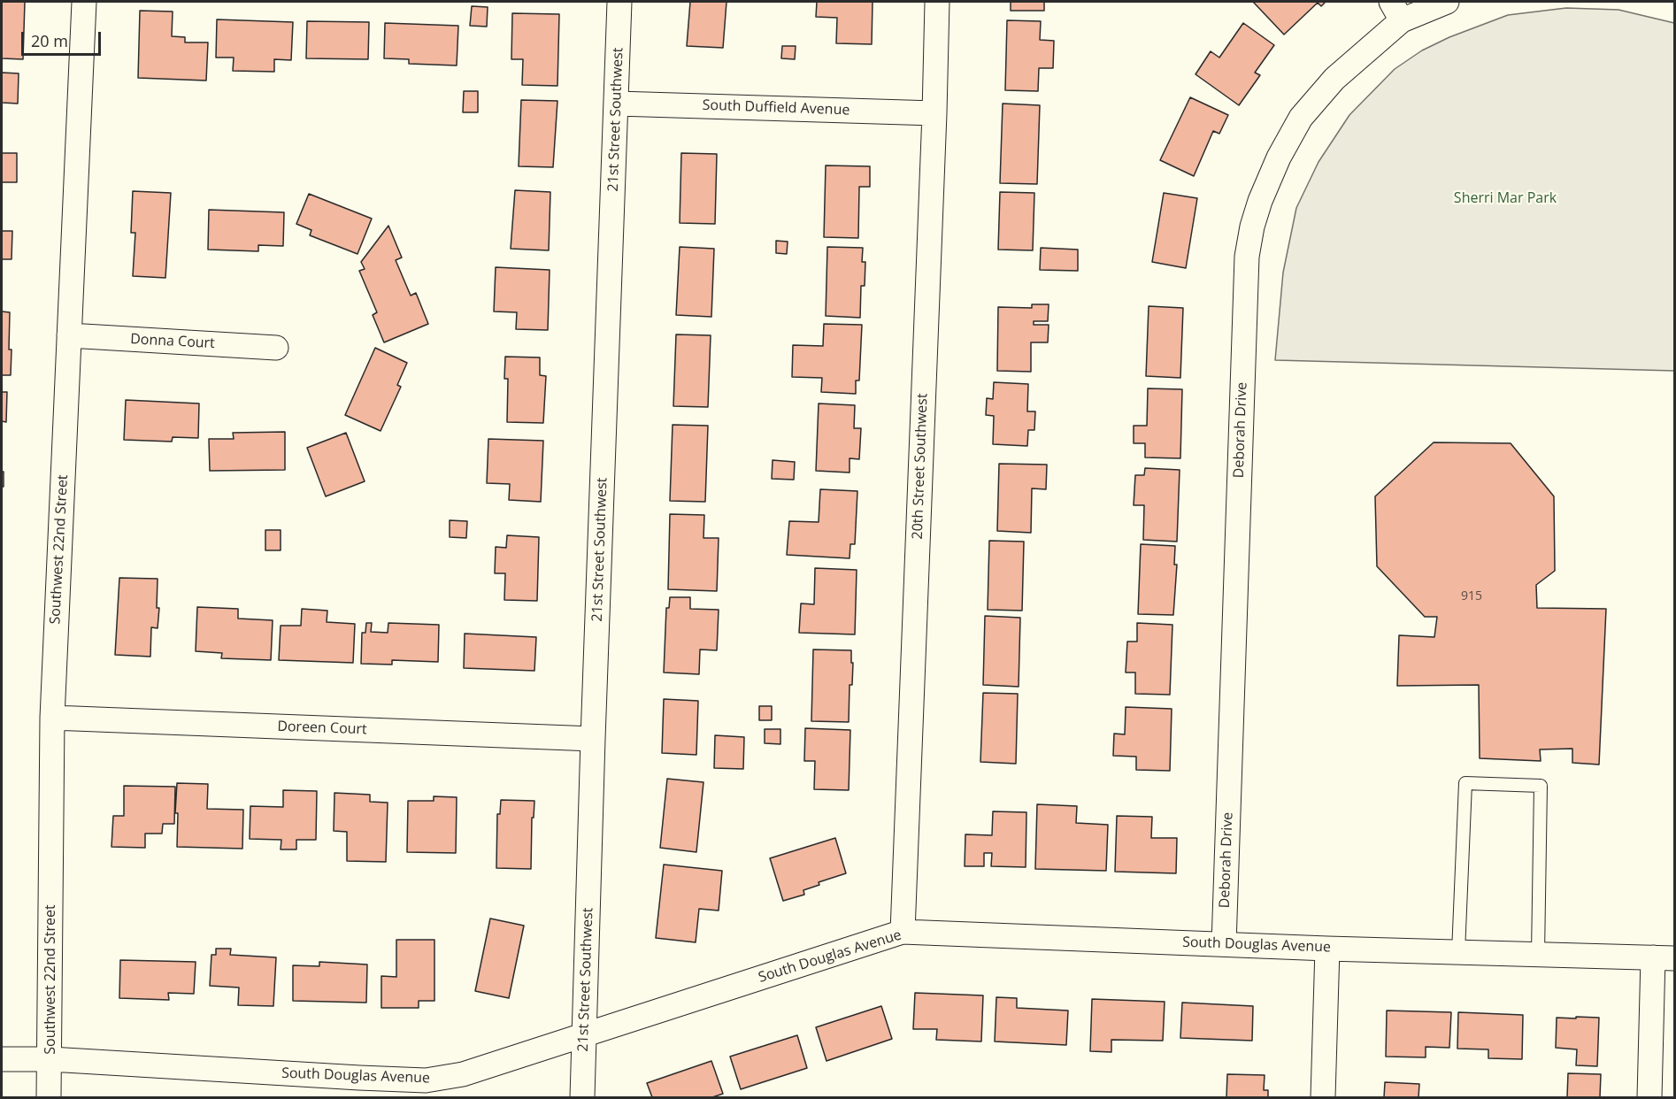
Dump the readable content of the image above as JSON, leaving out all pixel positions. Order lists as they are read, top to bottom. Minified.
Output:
{"streets":{"street":["South Duffield Avenue","21st Street Southwest","Donna Court","Deborah Drive","20th Street Southwest","Southwest 22nd Street","Doreen Court","South Douglas Avenue"]},"crossings":[["South Duffield Avenue","21st Street Southwest"],["South Duffield Avenue","20th Street Southwest"],["21st Street Southwest","Doreen Court"],["21st Street Southwest","South Douglas Avenue"],["Donna Court","Southwest 22nd Street"],["Deborah Drive","South Douglas Avenue"],["20th Street Southwest","South Douglas Avenue"],["Southwest 22nd Street","Doreen Court"],["Southwest 22nd Street","South Douglas Avenue"]],"parks":["Sherri Mar Park"],"house_numbers":["915"],"scale_bar":"20 m"}
